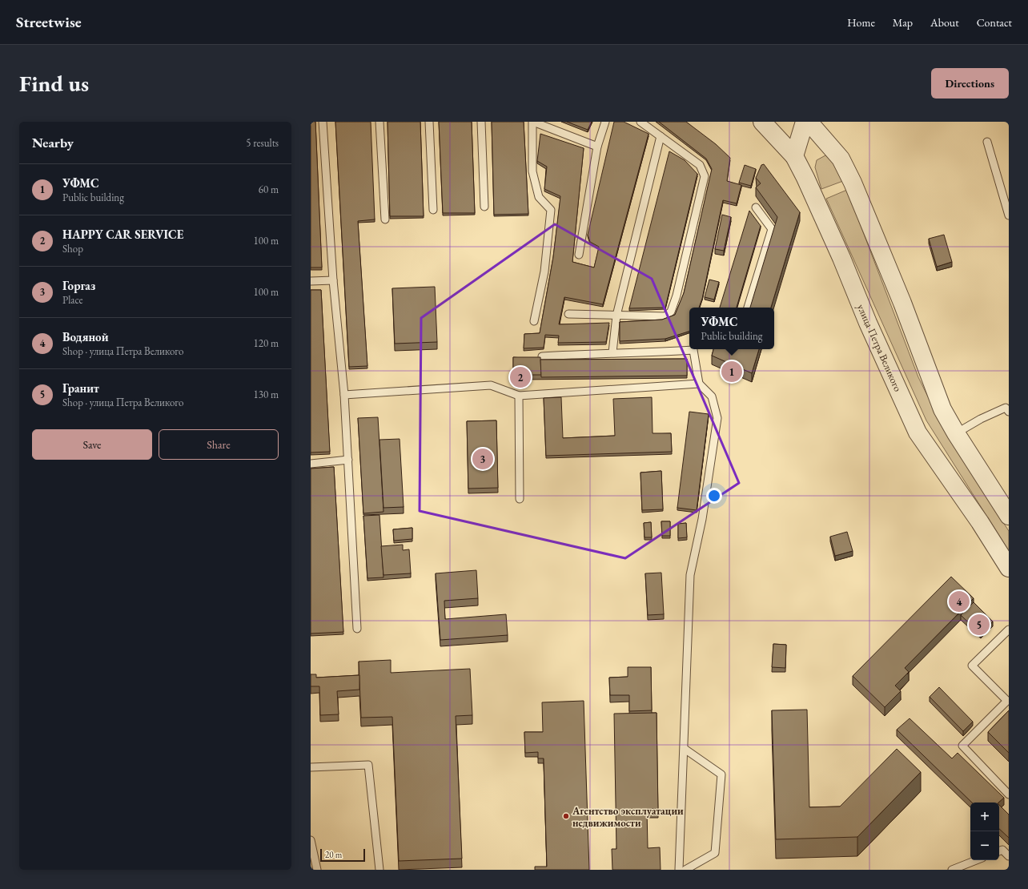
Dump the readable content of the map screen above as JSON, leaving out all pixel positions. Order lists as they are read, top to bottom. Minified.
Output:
{"streets":{"street":["улица Петра Великого"]},"places":["Агентство эксплуатации недвижимости"],"scale_bar":"20 m","page":{"header":"Streetwise","nav":["Home","Map","About","Contact"],"buttons":["Directions",["Save","Share"]],"title":"Find us","heading":["Nearby","5 results"],"list":[{"mark":"1","name":"УФМС","note":"Public building","value":"60 m"},{"mark":"2","name":"HAPPY CAR SERVICE","note":"Shop","value":"100 m"},{"mark":"3","name":"Горгаз","note":"Place","value":"100 m"},{"mark":"4","name":"Водяной","note":"Shop · улица Петра Великого","value":"120 m"},{"mark":"5","name":"Гранит","note":"Shop · улица Петра Великого","value":"130 m"}],"popup":["УФМС","Public building"],"pins":["1","2","3","4","5"],"map_buttons":["+","−"],"scale":"20 m"}}
